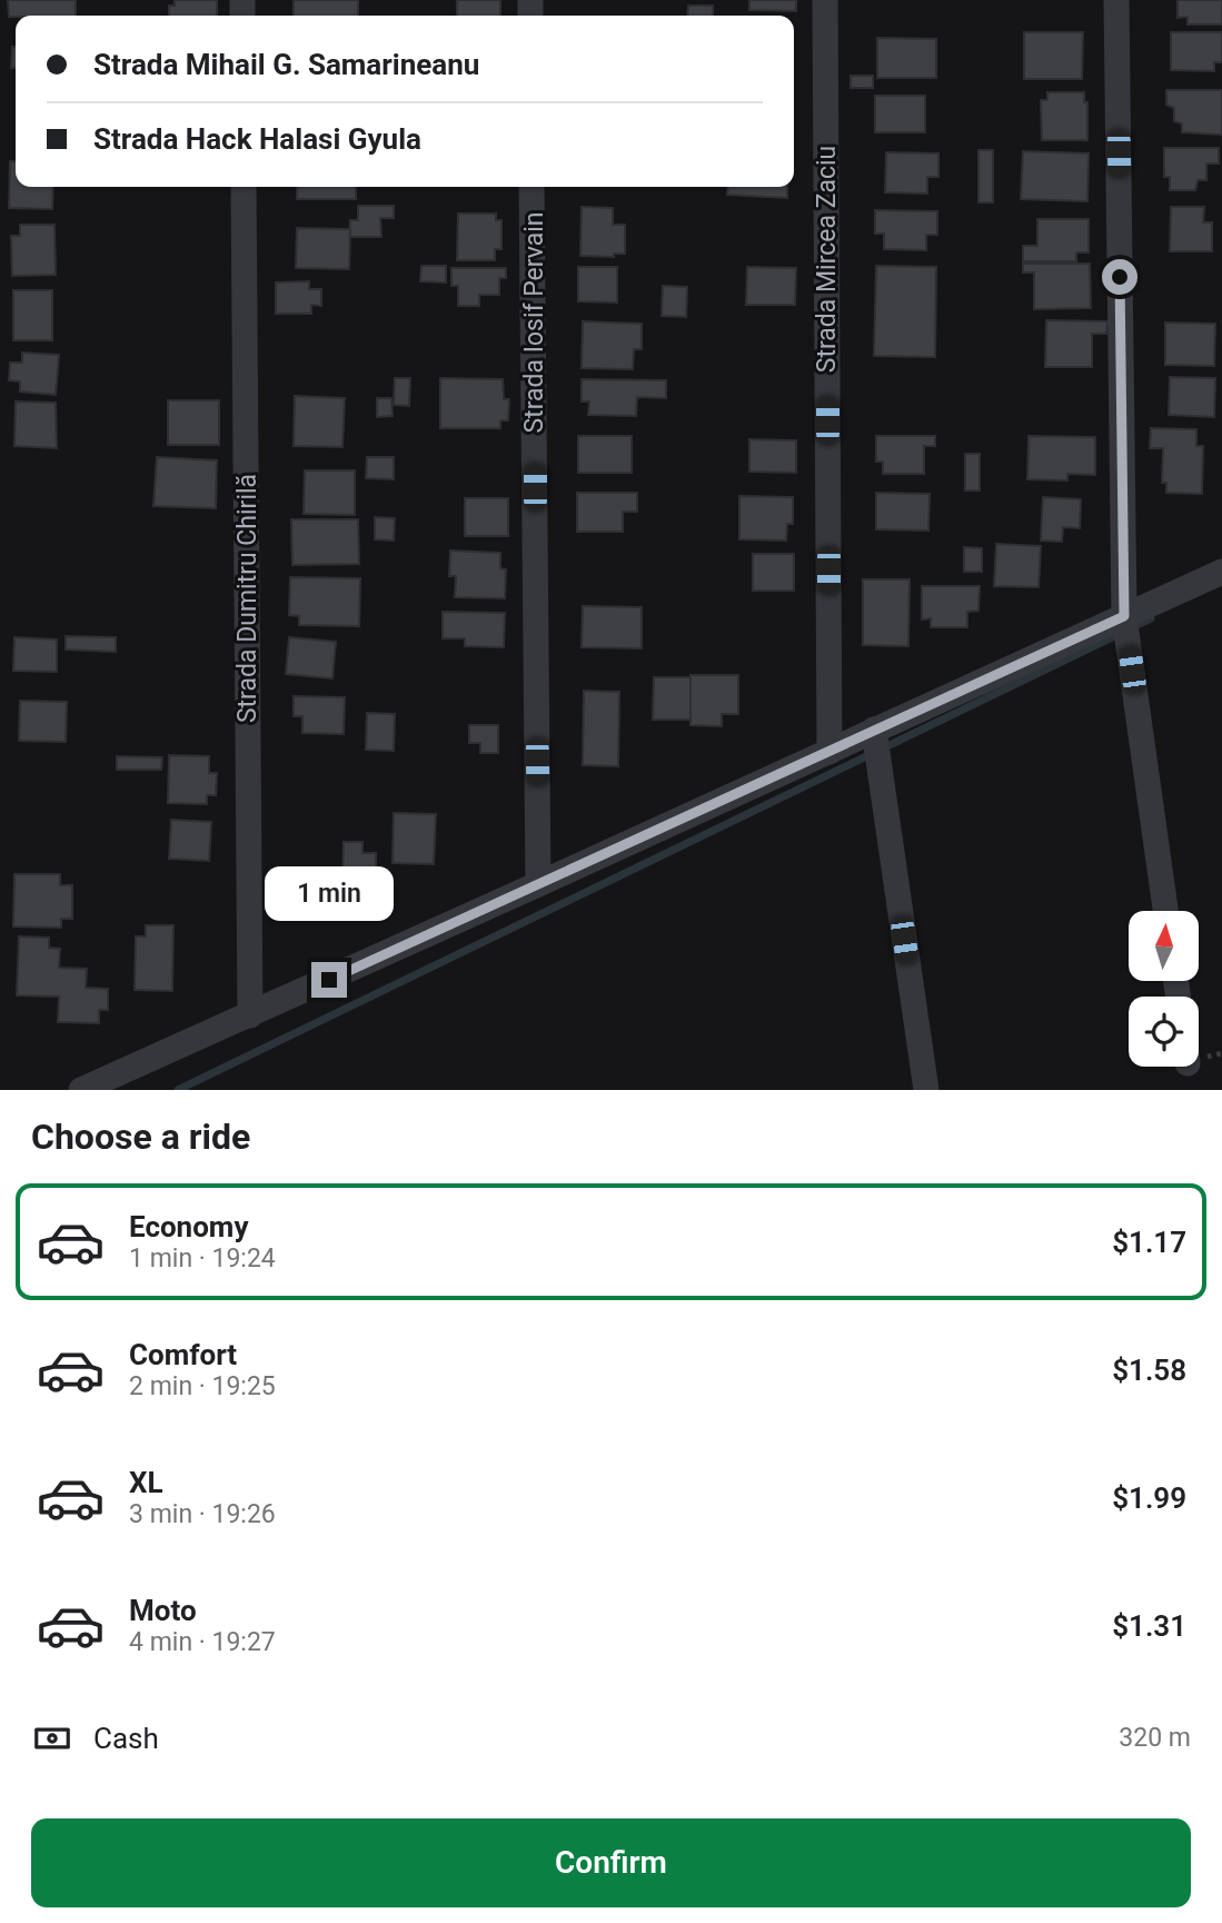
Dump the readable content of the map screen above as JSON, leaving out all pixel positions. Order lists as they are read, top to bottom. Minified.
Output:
{"streets":{"street":["Strada Mircea Zaciu","Strada Iosif Pervain","Strada Dumitru Chirilă"]},"north":"top","page":{"banner":["Strada Mihail G. Samarineanu","Strada Hack Halasi Gyula"],"bubble":"1 min","heading":"Choose a ride","list":[{"name":"Economy","note":"1 min · 19:24","value":"$1.17"},{"name":"Comfort","note":"2 min · 19:25","value":"$1.58"},{"name":"XL","note":"3 min · 19:26","value":"$1.99"},{"name":"Moto","note":"4 min · 19:27","value":"$1.31"}],"pay":["Cash","320 m"],"buttons":"Confirm"}}
